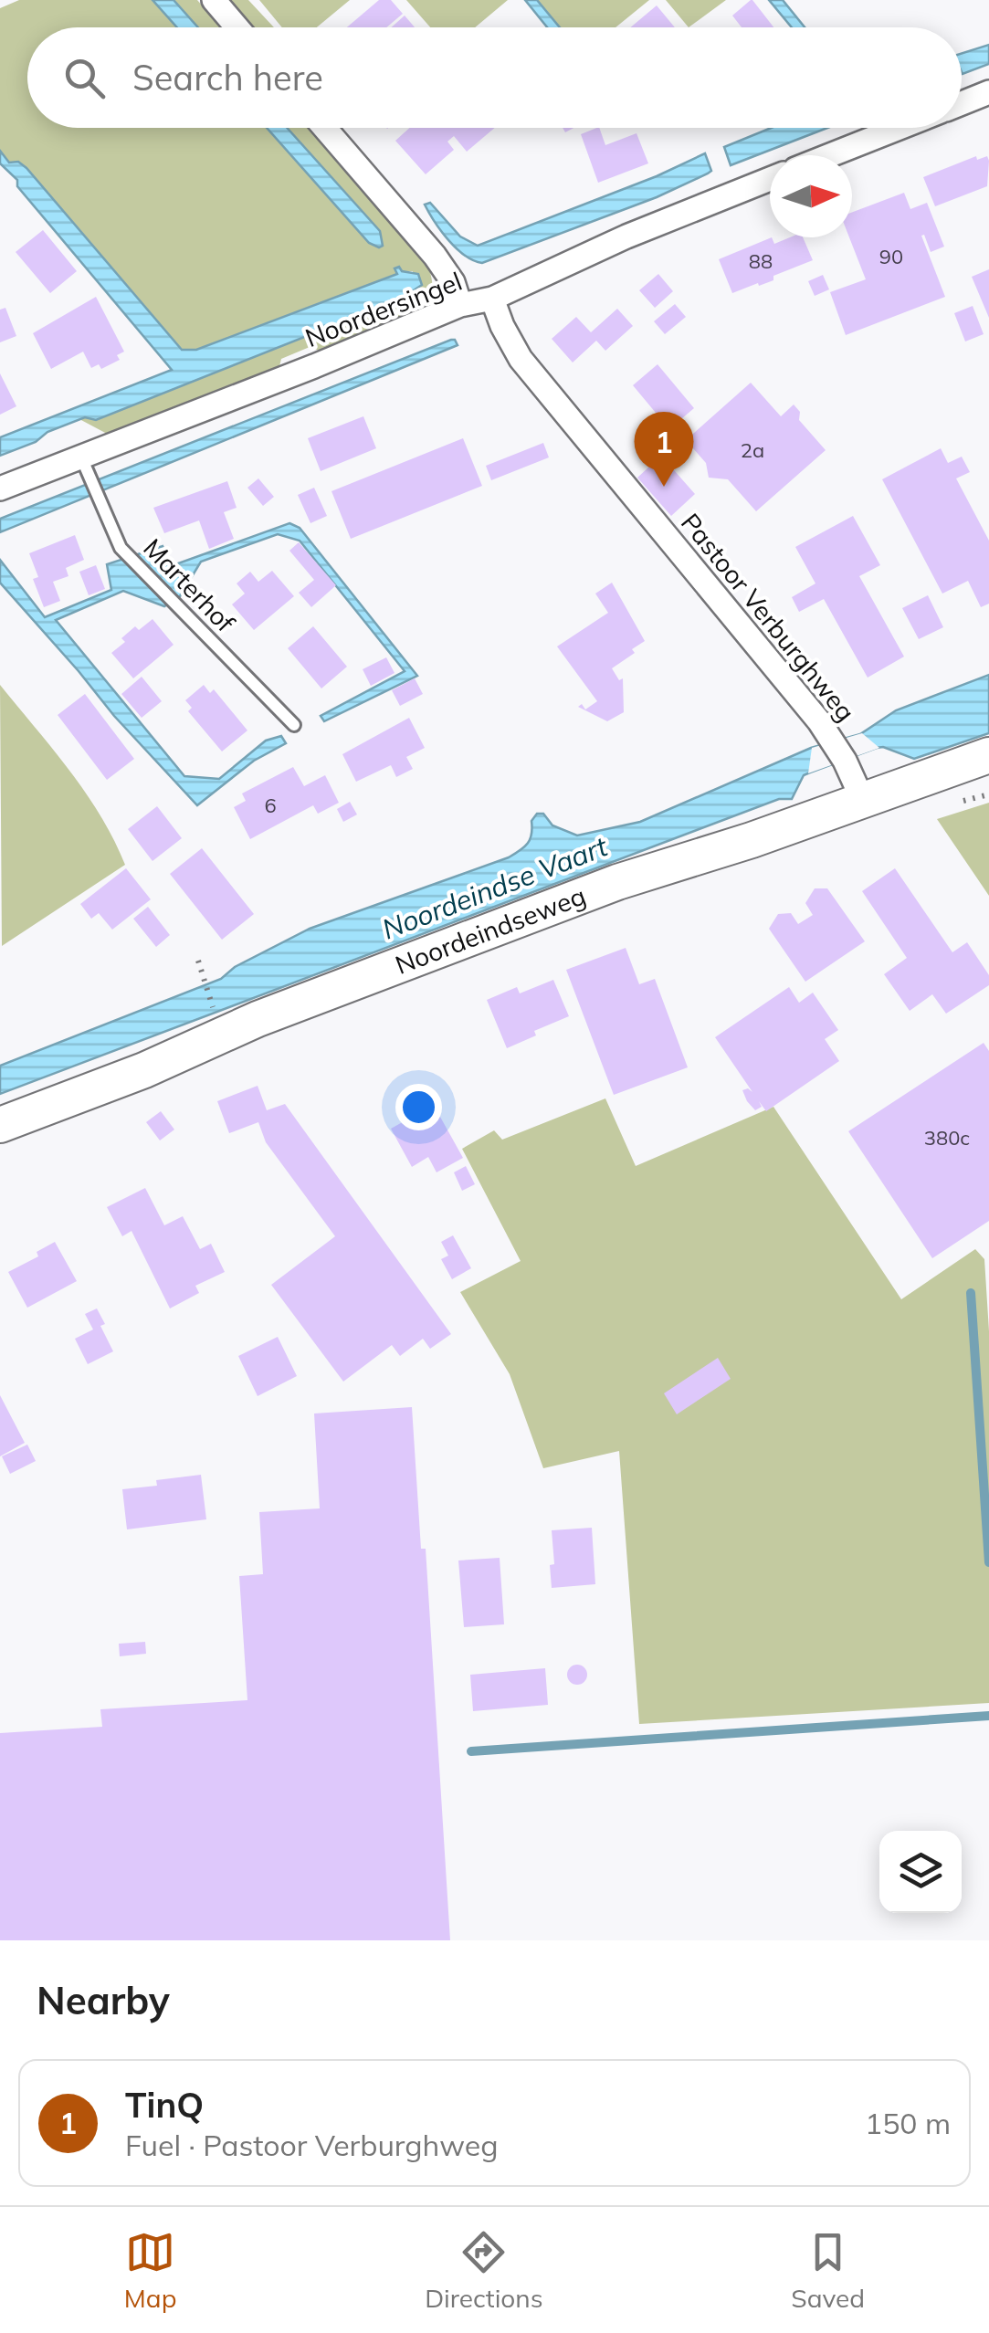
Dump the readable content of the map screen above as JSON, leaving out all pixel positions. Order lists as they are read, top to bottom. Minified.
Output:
{"streets":{"street":["Noordersingel","Pastoor Verburghweg","Noordeindseweg"],"lane":["Marterhof"]},"crossings":[["Noordersingel","Marterhof"],["Noordersingel","Pastoor Verburghweg"],["Pastoor Verburghweg","Noordeindseweg"]],"water":["Noordeindse Vaart"],"house_numbers":["90","88","2a","6","380c"],"north":"right","page":{"search":"Search here","pins":"1","heading":"Nearby","list":[{"mark":"1","name":"TinQ","note":"Fuel · Pastoor Verburghweg","value":"150 m"}],"nav":["Map","Directions","Saved"]}}
